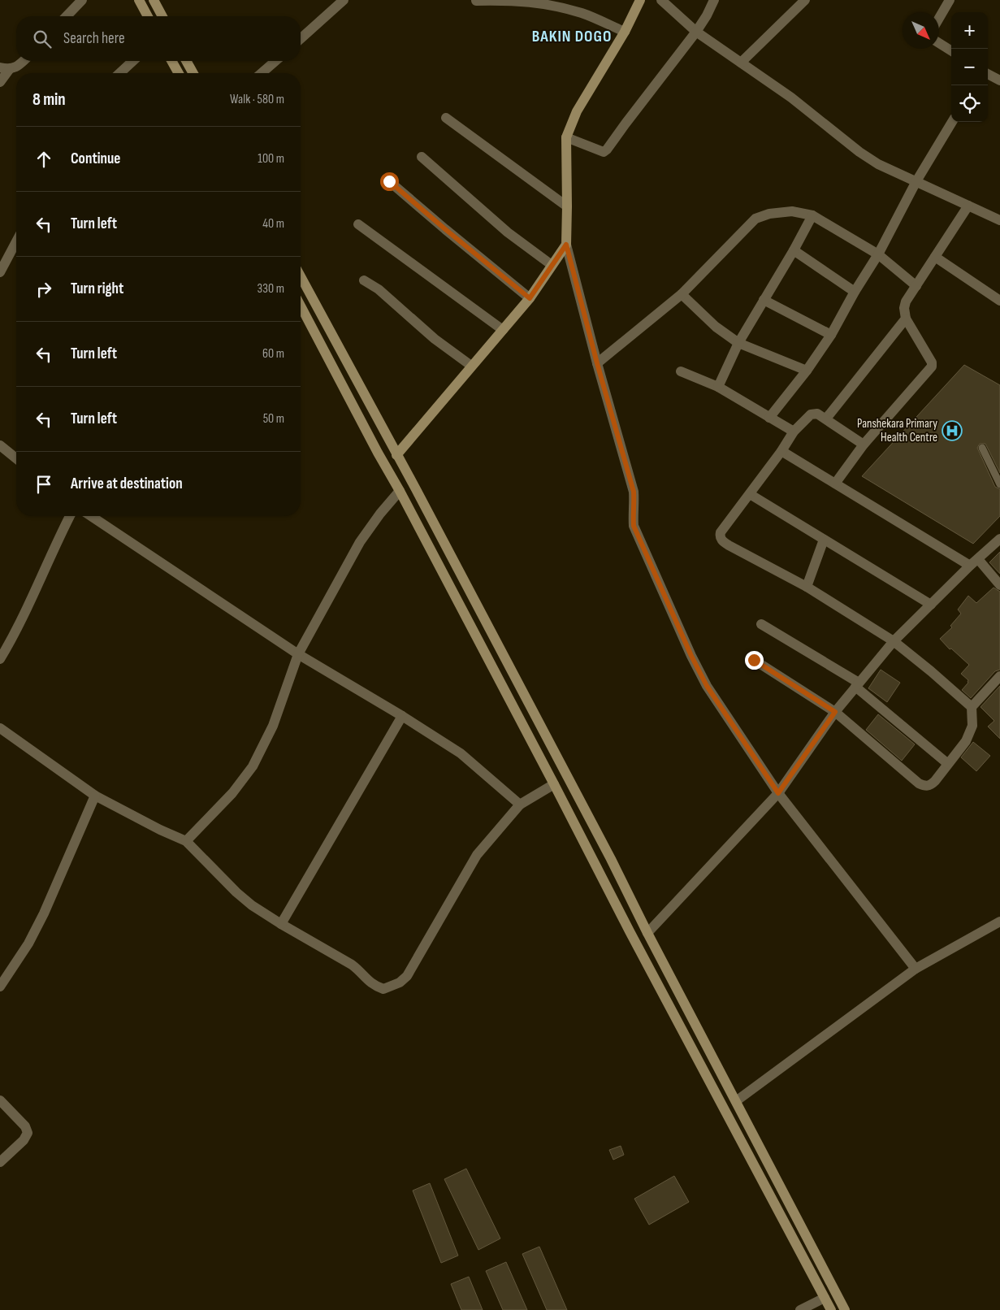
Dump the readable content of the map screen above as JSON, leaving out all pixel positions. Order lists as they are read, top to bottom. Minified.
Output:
{"districts":["BAKIN DOGO"],"places":{"hospital":["Panshekara Primary Health Centre"]},"north":"bottom right","page":{"map_buttons":["+","−"],"search":"Search here","heading":["8 min","Walk · 580 m"],"list":[["Continue","100 m"],["Turn left","40 m"],["Turn right","330 m"],["Turn left","60 m"],["Turn left","50 m"],"Arrive at destination"]}}
